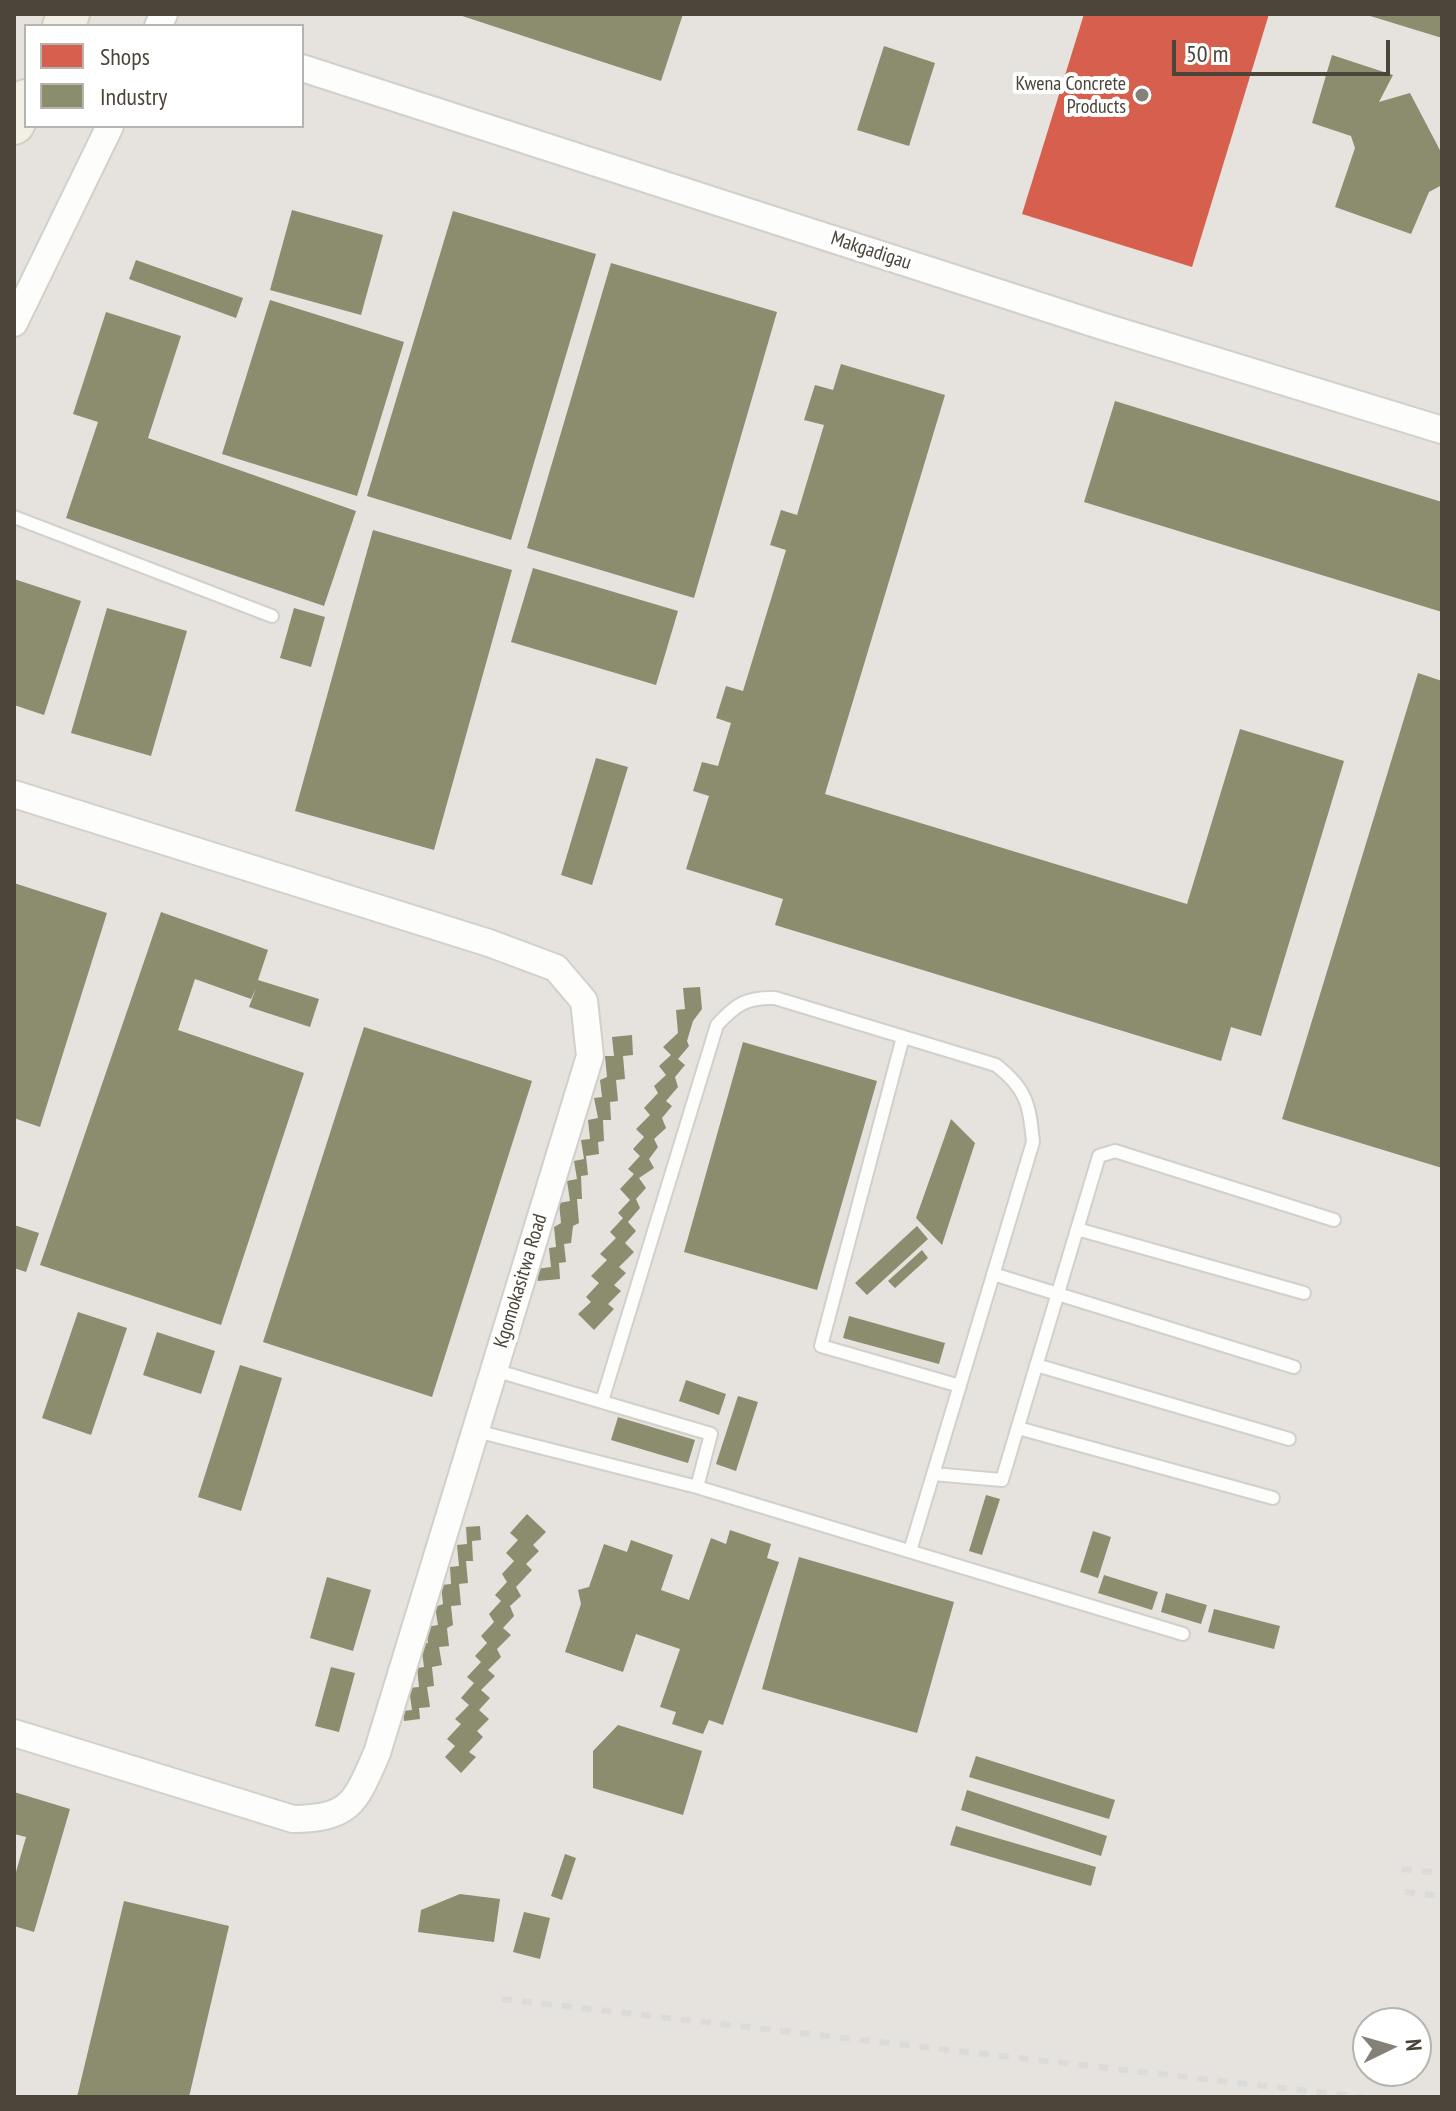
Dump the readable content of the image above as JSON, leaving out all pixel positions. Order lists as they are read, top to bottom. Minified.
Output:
{"streets":{"street":["Makgadigau","Kgomokasitwa Road"]},"places":["Kwena Concrete Products"],"legend":["Shops","Industry"],"scale_bar":"50 m","north":"right"}
